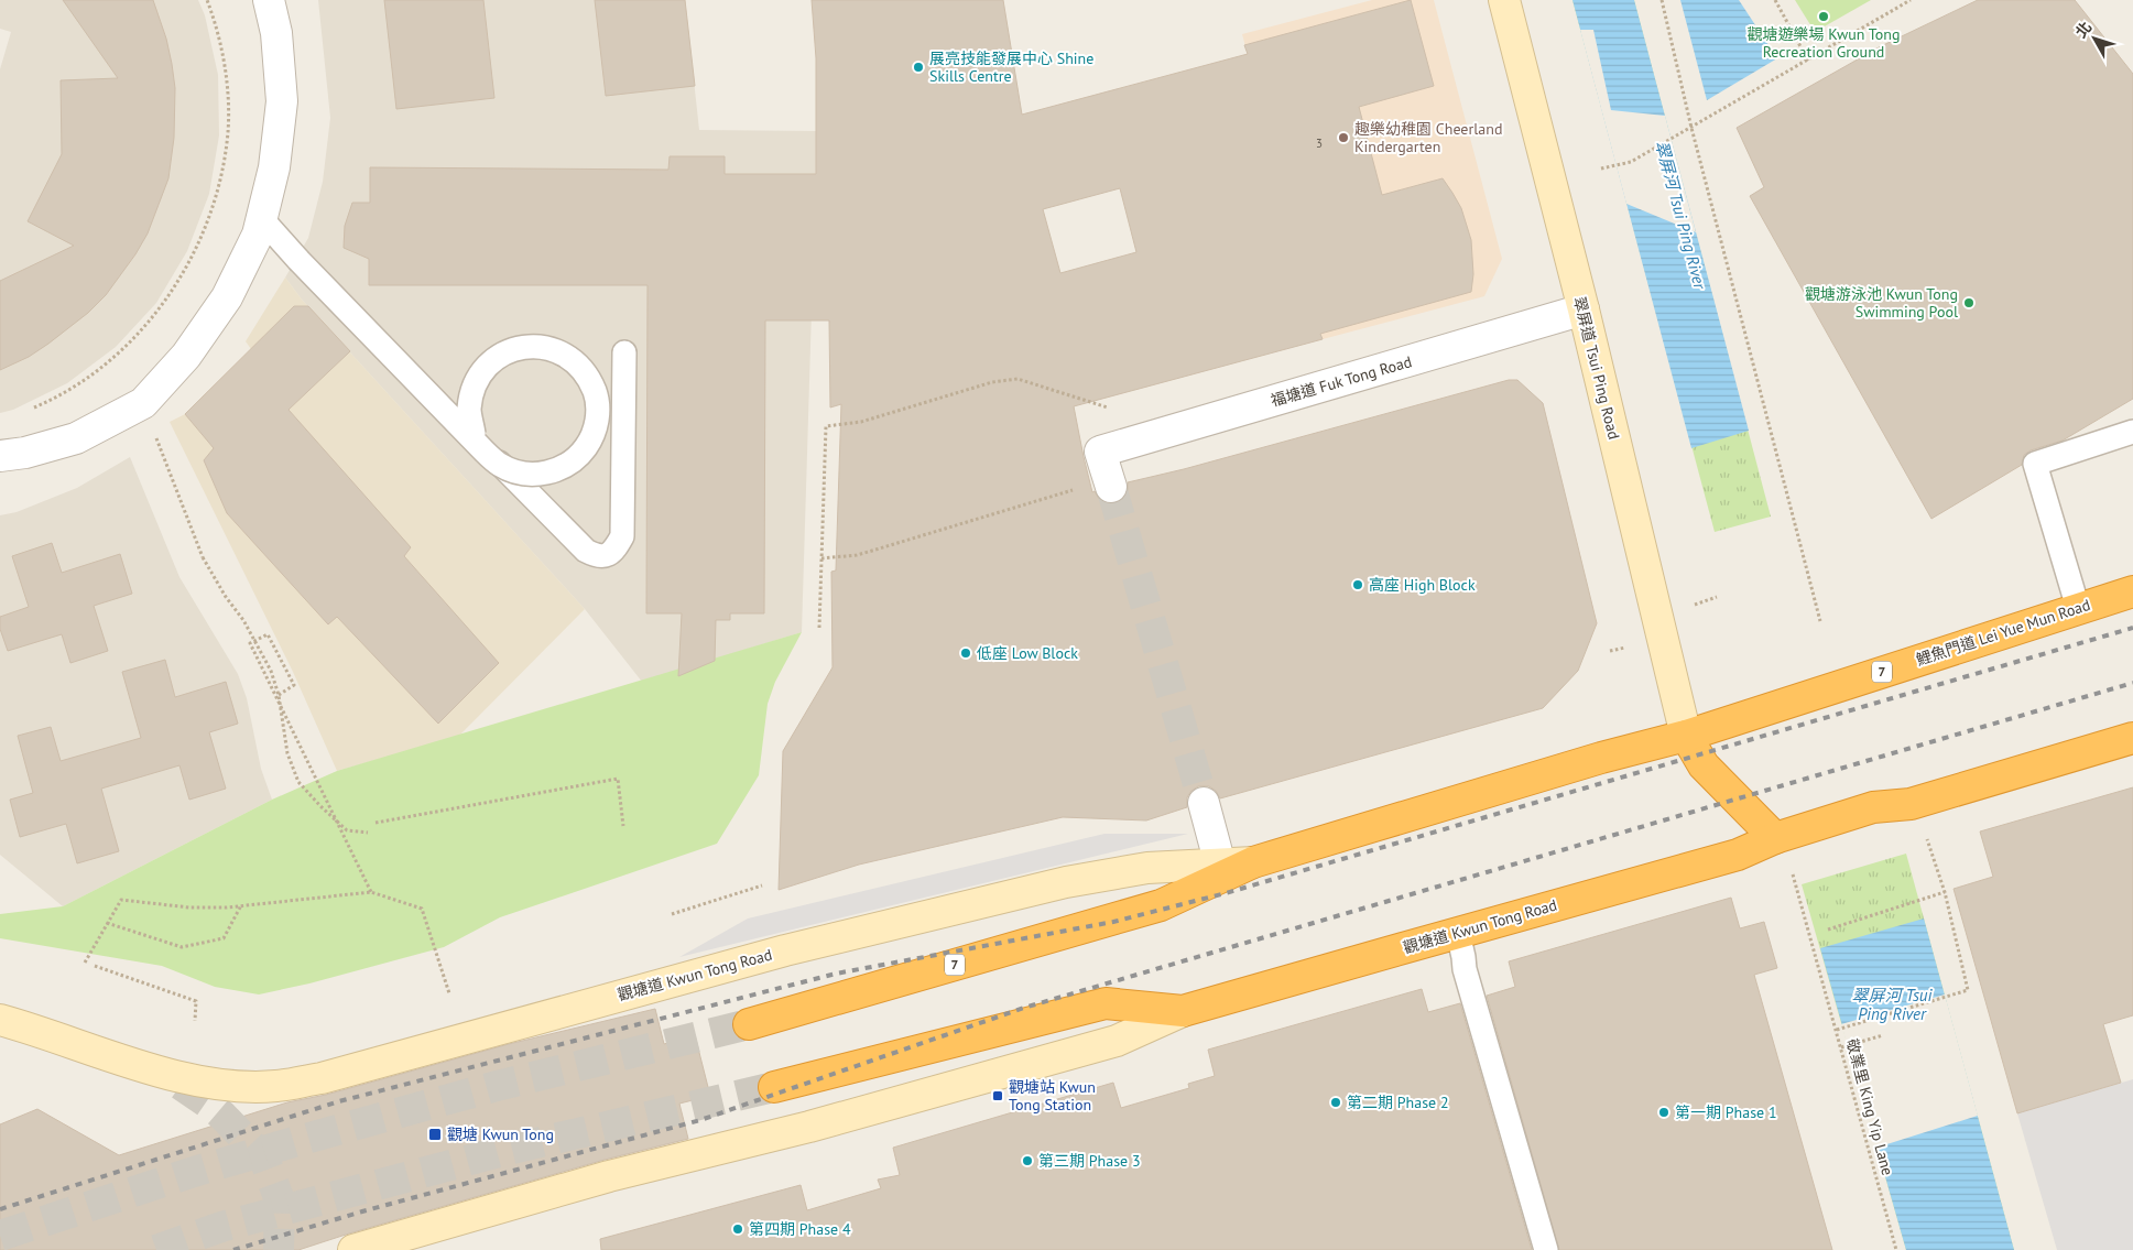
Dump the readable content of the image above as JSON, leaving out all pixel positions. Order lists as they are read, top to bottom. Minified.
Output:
{"streets":{"highway":["鯉魚門道 Lei Yue Mun Road","7","觀塘道 Kwun Tong Road"],"main road":["翠屏道 Tsui Ping Road"],"street":["福塘道 Fuk Tong Road"],"path":["敬業里 King Yip Lane"]},"crossings":[["翠屏道 Tsui Ping Road","福塘道 Fuk Tong Road"],["翠屏道 Tsui Ping Road","鯉魚門道 Lei Yue Mun Road"],["翠屏道 Tsui Ping Road","觀塘道 Kwun Tong Road"],["鯉魚門道 Lei Yue Mun Road","觀塘道 Kwun Tong Road"]],"water":["翠屏河 Tsui Ping River"],"places":{"other":["觀塘遊樂場 Kwun Tong Recreation Ground","展亮技能發展中心 Shine Skills Centre","趣樂幼稚園 Cheerland Kindergarten","觀塘游泳池 Kwun Tong Swimming Pool","高座 High Block","低座 Low Block","第二期 Phase 2","第一期 Phase 1","第三期 Phase 3","第四期 Phase 4"],"transit":["觀塘站 Kwun Tong Station","觀塘 Kwun Tong"]},"house_numbers":["3"],"north":"top left"}
